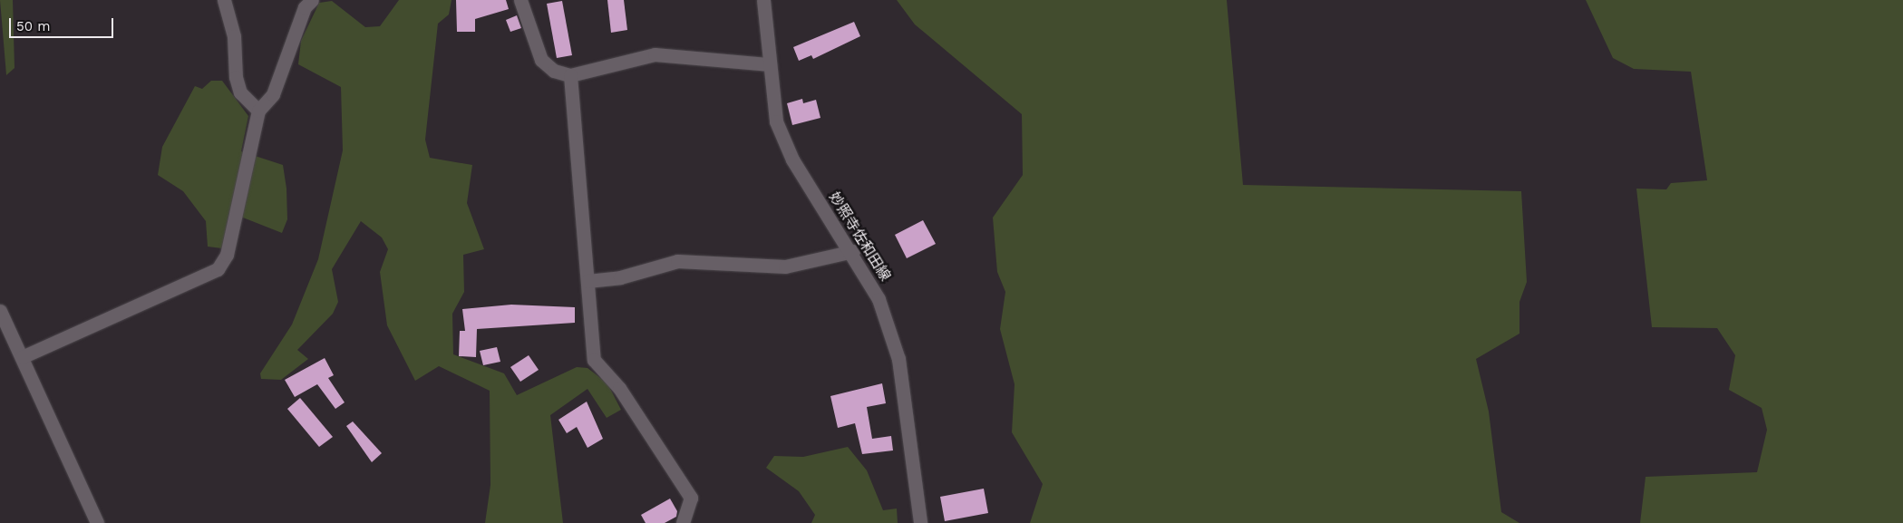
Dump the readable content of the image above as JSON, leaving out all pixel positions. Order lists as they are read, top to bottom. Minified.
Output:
{"streets":{"street":["妙照寺佐和田線"]},"scale_bar":"50 m"}
